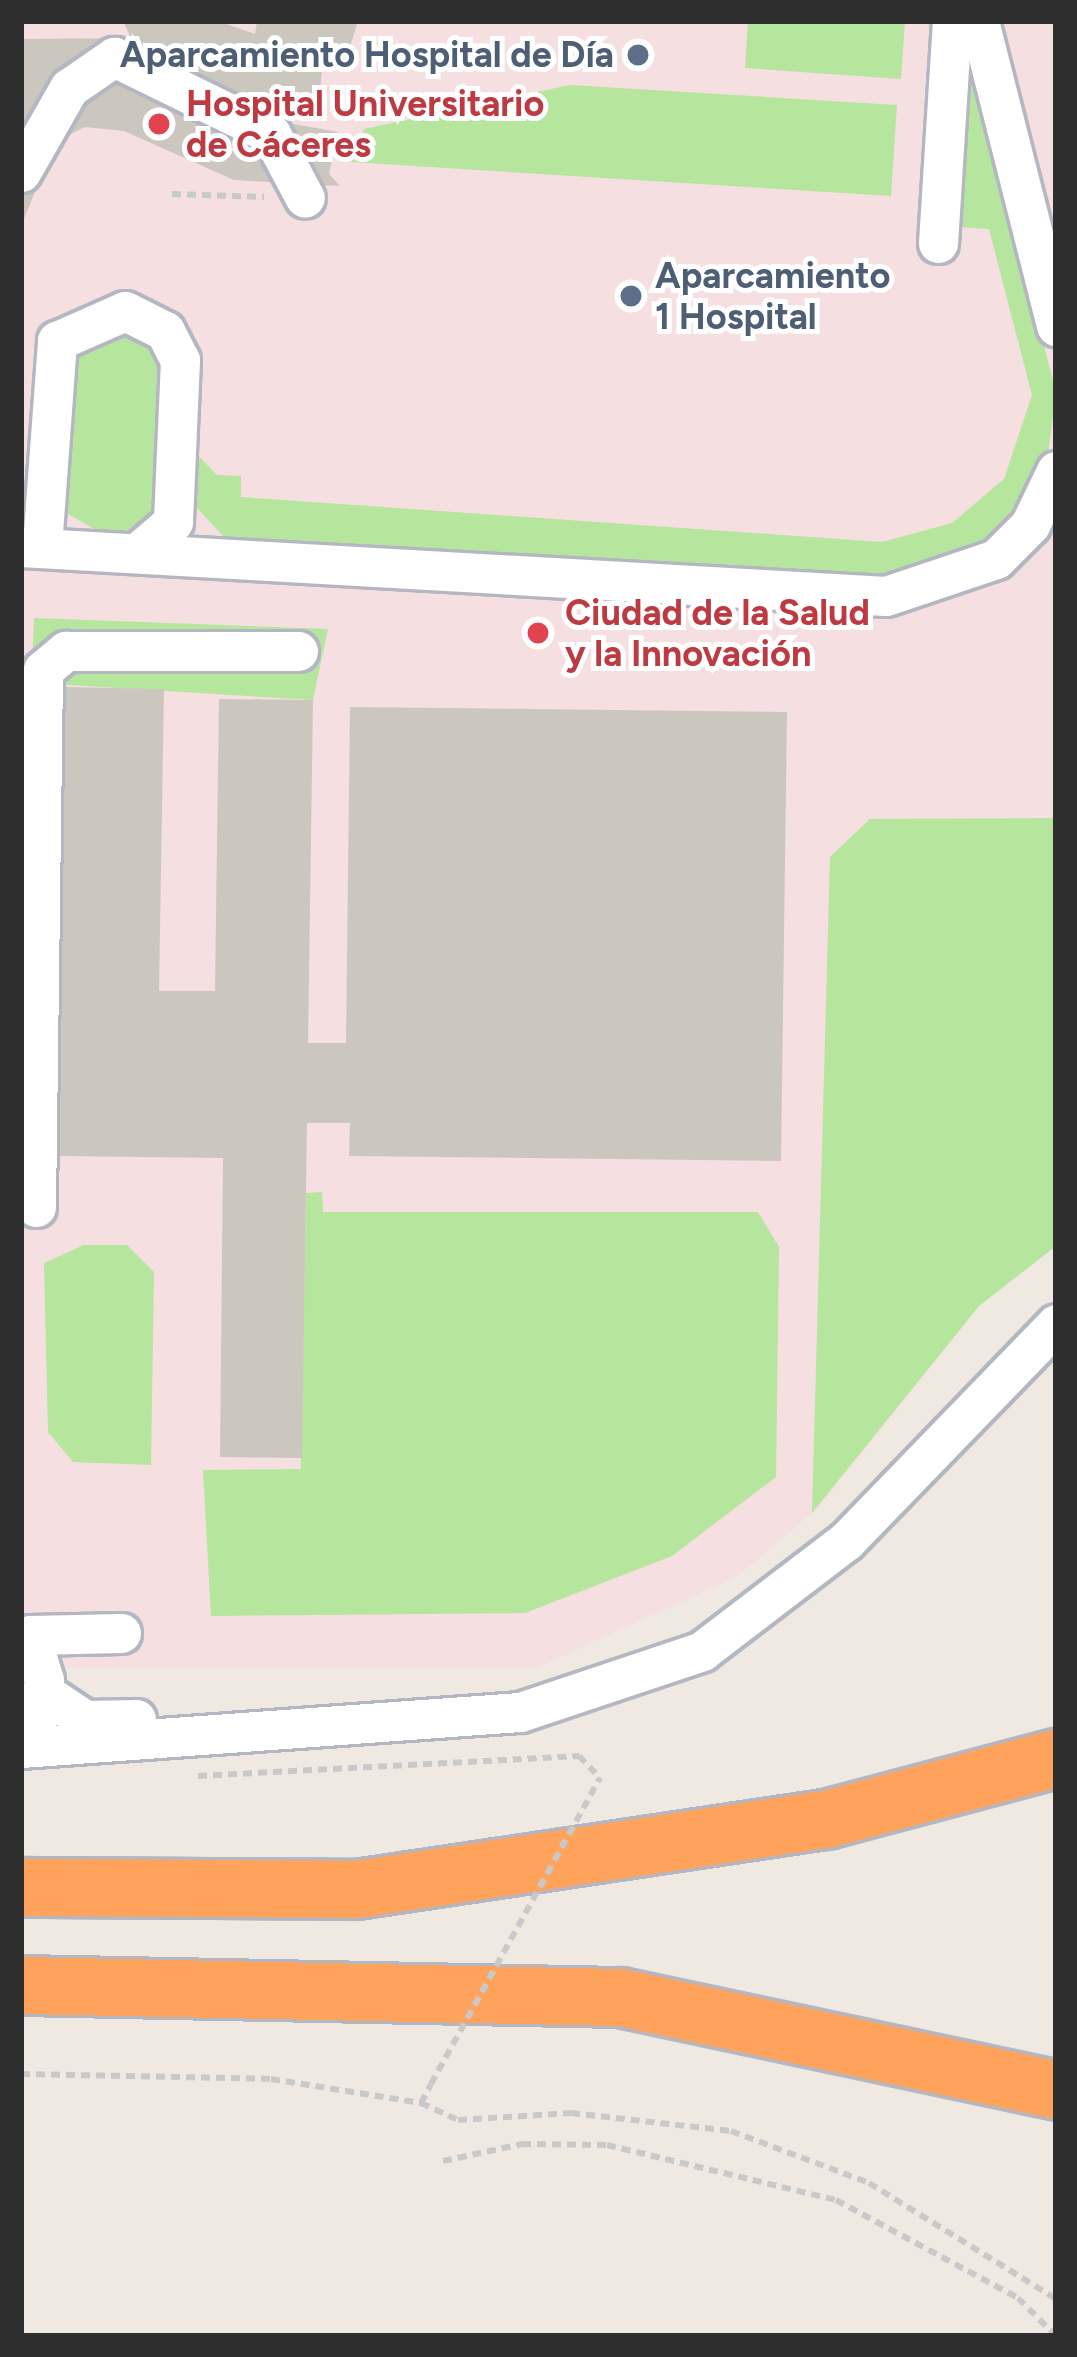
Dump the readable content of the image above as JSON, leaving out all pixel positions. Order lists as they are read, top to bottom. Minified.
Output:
{"places":["Aparcamiento Hospital de Día","Hospital Universitario de Cáceres","Aparcamiento 1 Hospital","Ciudad de la Salud y la Innovación"]}
